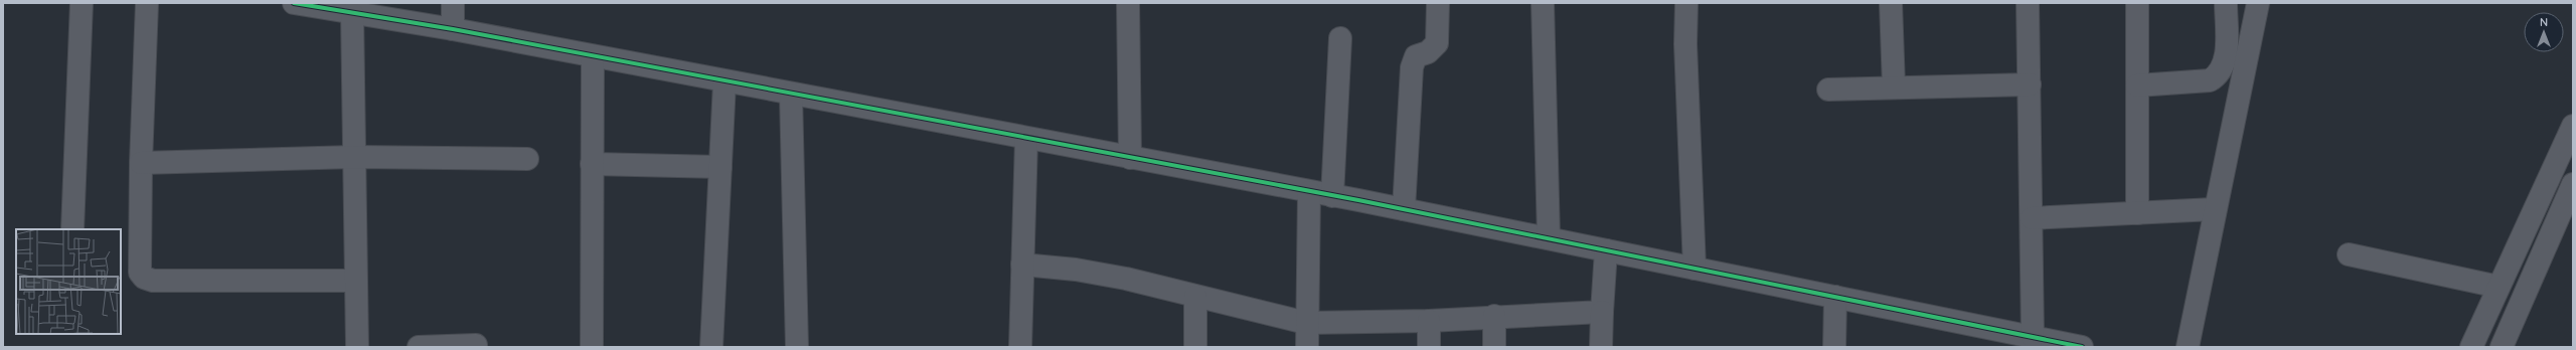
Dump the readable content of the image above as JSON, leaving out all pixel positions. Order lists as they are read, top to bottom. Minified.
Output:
{"north":"top"}
